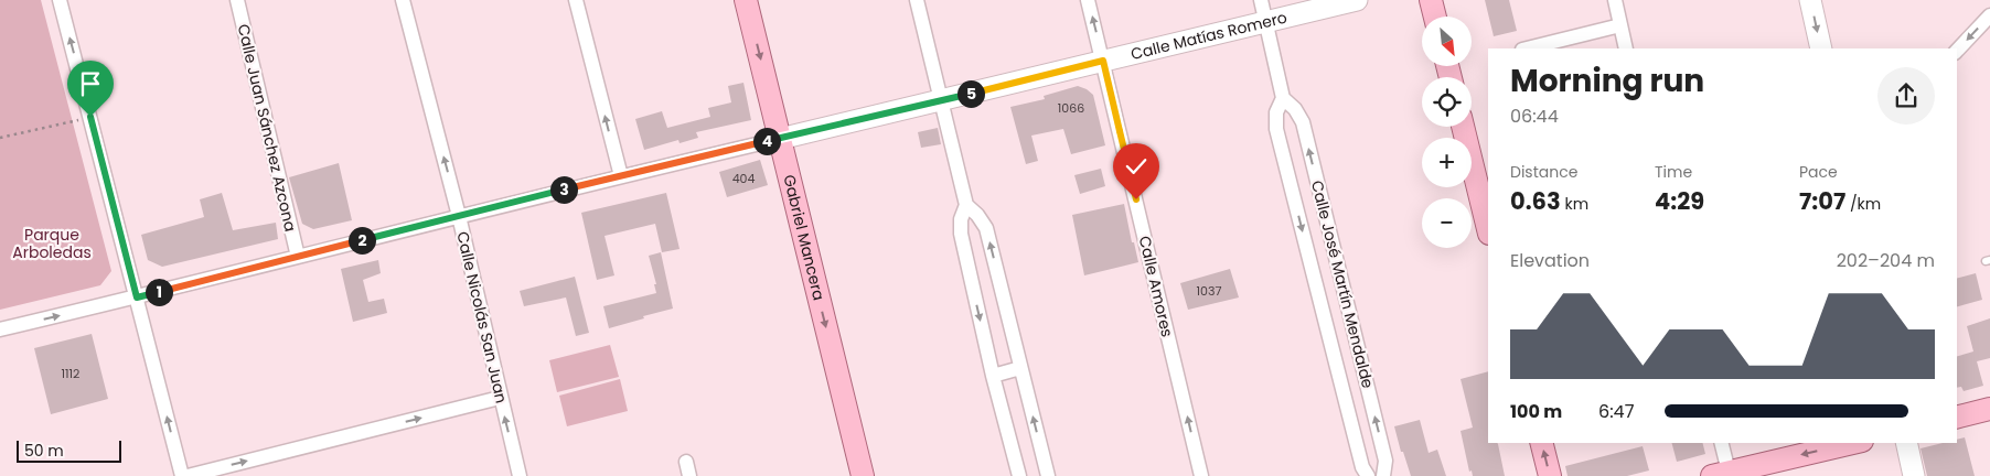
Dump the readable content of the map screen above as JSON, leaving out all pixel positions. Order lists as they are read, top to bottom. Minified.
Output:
{"streets":{"main road":["Gabriel Mancera"],"street":["Calle Matías Romero","Calle Juan Sánchez Azcona","Calle José Martín Mendalde","Calle Amores","Calle Nicolás San Juan"]},"crossings":[["Calle Matías Romero","Calle Juan Sánchez Azcona"],["Calle Matías Romero","Gabriel Mancera"],["Calle Matías Romero","Calle José Martín Mendalde"],["Calle Matías Romero","Calle Amores"],["Calle Matías Romero","Calle Nicolás San Juan"]],"one_way":["Gabriel Mancera","Calle Amores","Calle Nicolás San Juan"],"parks":["Parque Arboledas"],"house_numbers":["1066","404","1037","1112"],"scale_bar":"50 m","north":"bottom right","page":{"map_buttons":["+","−"],"heading":["Morning run","06:44"],"pins":["5","4","3","2","1"],"stats":[["Distance","0.63 km"],["Time","4:29"],["Pace","7:07 /km"]],"chart":["Elevation","202–204 m"],"list":[{"name":"100 m","note":"6:47"}],"scale":"50 m"}}
